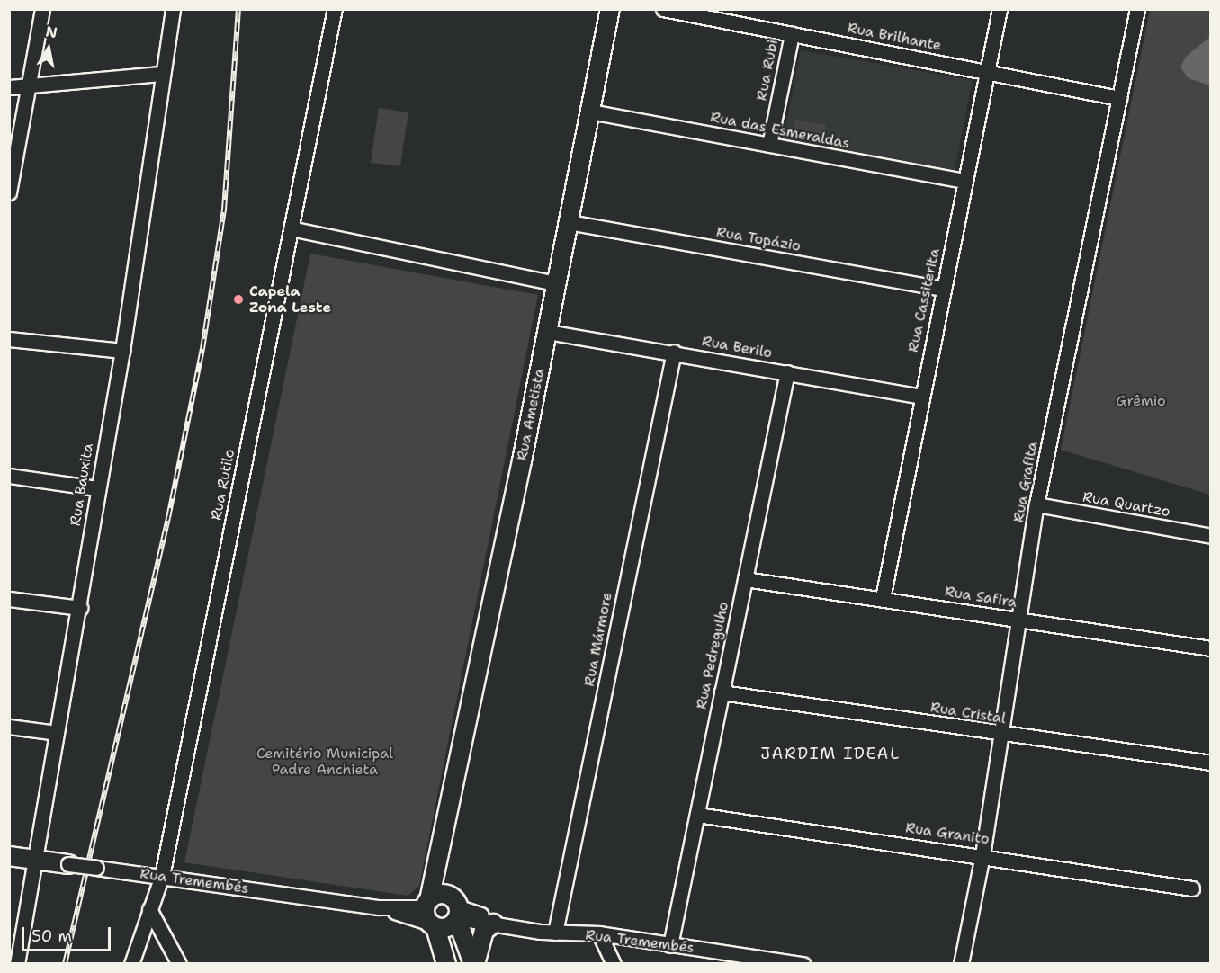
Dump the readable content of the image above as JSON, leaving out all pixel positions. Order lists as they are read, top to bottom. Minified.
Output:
{"streets":{"street":["Rua Brilhante","Rua Rubi","Rua das Esmeraldas","Rua Topázio","Rua Cassiterita","Rua Berilo","Rua Ametista","Rua Grafita","Rua Bauxita","Rua Rutilo","Rua Quartzo","Rua Safira","Rua Mármore","Rua Pedregulho","Rua Cristal","Rua Granito","Rua Tremembés"]},"crossings":[["Rua Brilhante","Rua Rubi"],["Rua Brilhante","Rua Cassiterita"],["Rua Brilhante","Rua Grafita"],["Rua Rubi","Rua das Esmeraldas"],["Rua das Esmeraldas","Rua Cassiterita"],["Rua das Esmeraldas","Rua Ametista"],["Rua Topázio","Rua Cassiterita"],["Rua Topázio","Rua Ametista"],["Rua Cassiterita","Rua Berilo"],["Rua Cassiterita","Rua Safira"],["Rua Berilo","Rua Ametista"],["Rua Berilo","Rua Mármore"],["Rua Berilo","Rua Pedregulho"],["Rua Ametista","Rua Tremembés"],["Rua Grafita","Rua Quartzo"],["Rua Grafita","Rua Safira"],["Rua Grafita","Rua Cristal"],["Rua Grafita","Rua Granito"],["Rua Bauxita","Rua Tremembés"],["Rua Rutilo","Rua Tremembés"],["Rua Safira","Rua Pedregulho"],["Rua Mármore","Rua Tremembés"],["Rua Pedregulho","Rua Cristal"],["Rua Pedregulho","Rua Granito"],["Rua Pedregulho","Rua Tremembés"]],"districts":["JARDIM IDEAL"],"parks":["Grêmio","Cemitério Municipal Padre Anchieta"],"places":["Capela Zona Leste"],"scale_bar":"50 m","north":"top"}
